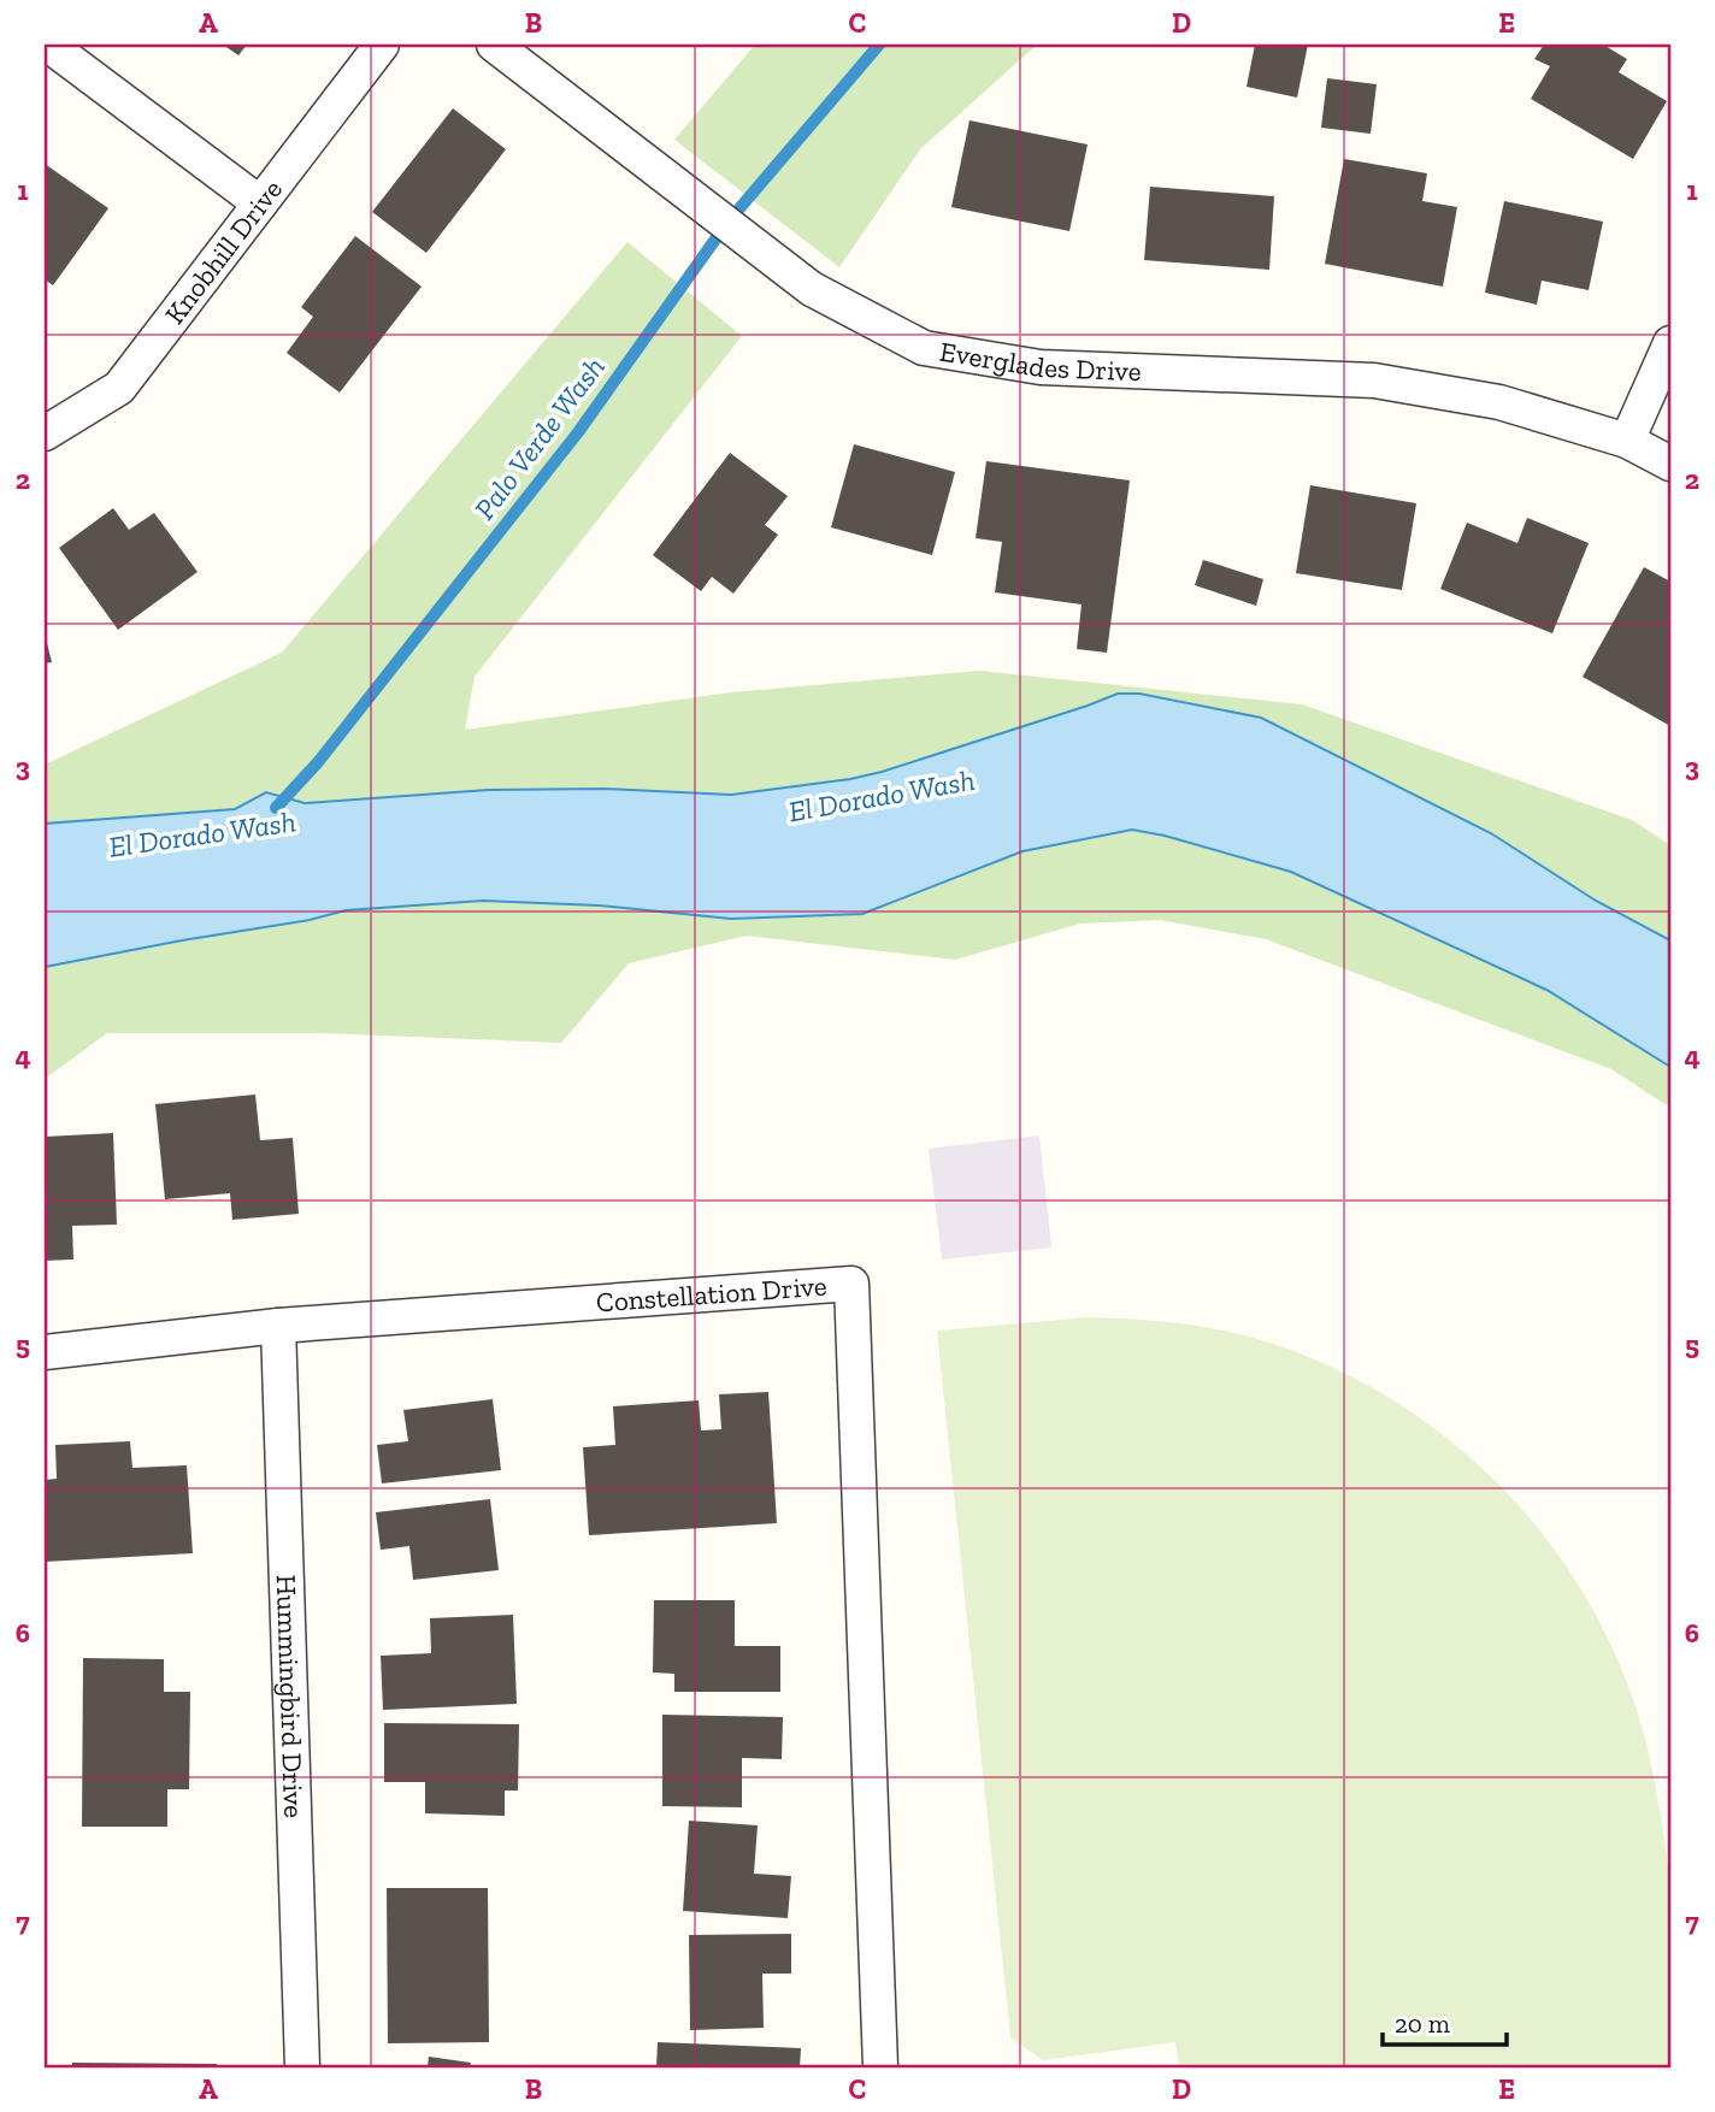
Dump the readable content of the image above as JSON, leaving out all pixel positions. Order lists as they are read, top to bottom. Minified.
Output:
{"streets":{"street":["Knobhill Drive","Everglades Drive","Constellation Drive","Hummingbird Drive"]},"crossings":[["Constellation Drive","Hummingbird Drive"]],"water":["Palo Verde Wash","El Dorado Wash"],"scale_bar":"20 m","grid":{"columns":["A","B","C","D","E"],"rows":["1","2","3","4","5","6","7"]}}
